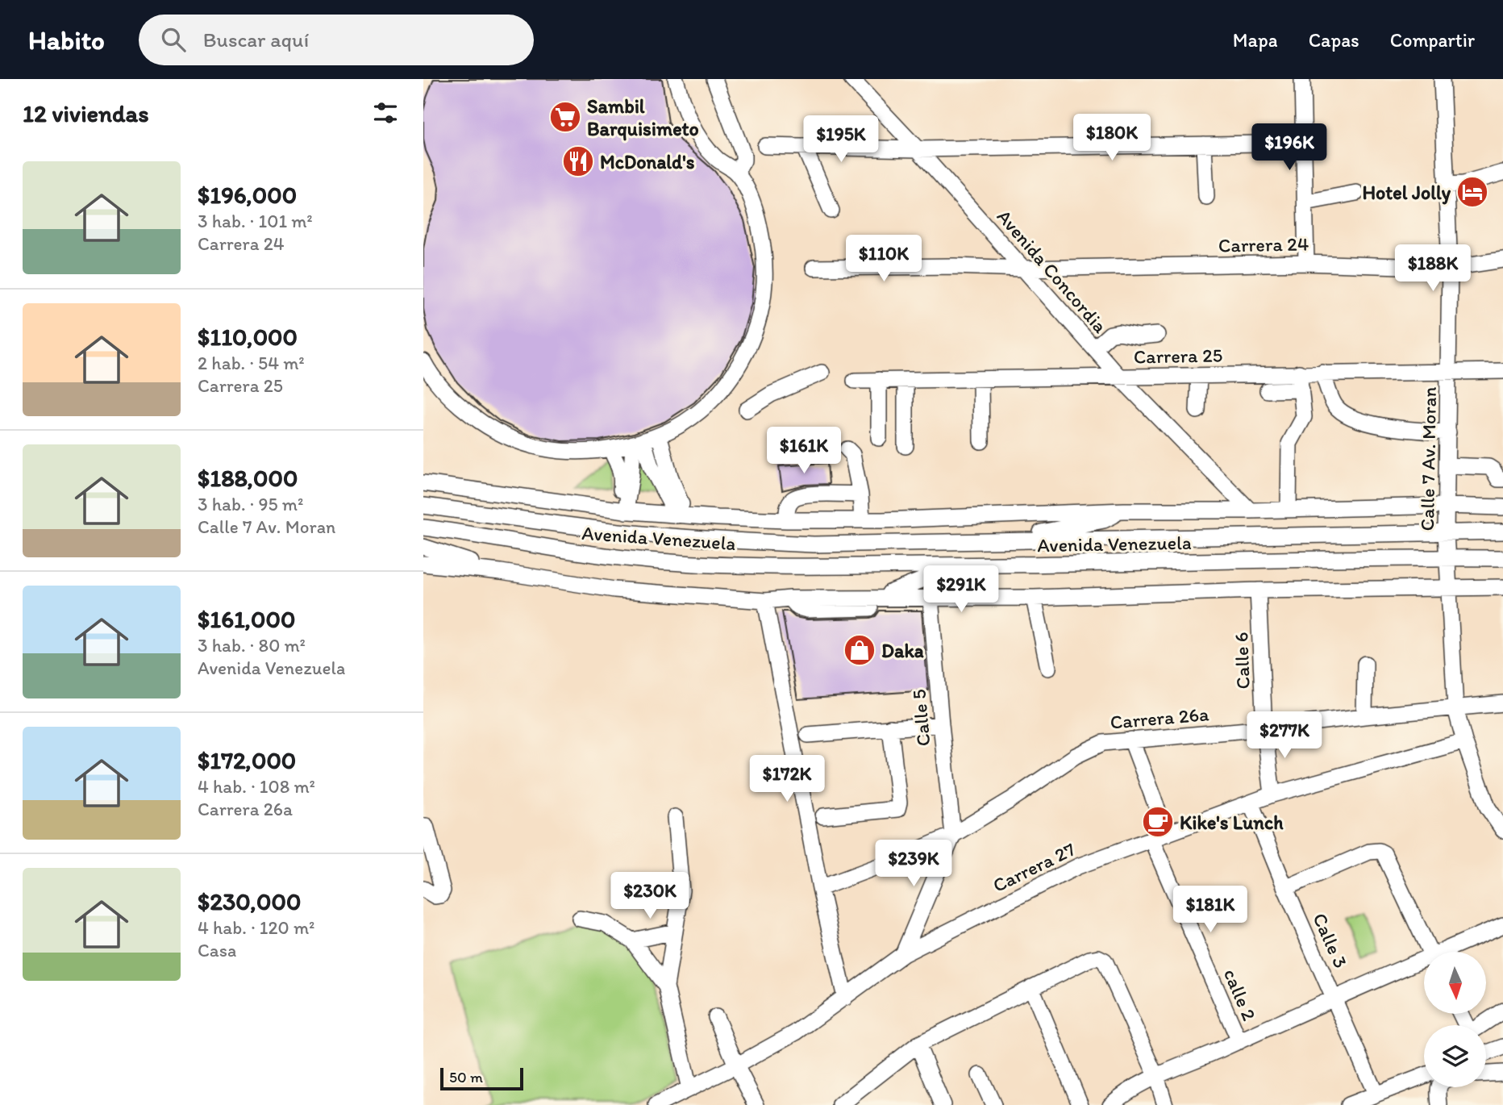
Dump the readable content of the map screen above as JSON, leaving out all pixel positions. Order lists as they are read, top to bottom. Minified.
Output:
{"streets":{"street":["Carrera 24","Avenida Concordia","Carrera 25","Calle 7 Av. Moran","Avenida Venezuela","Calle 6","Calle 5","Carrera 26a","Carrera 27","Calle 3","calle 2"]},"crossings":[["Carrera 24","Avenida Concordia"],["Carrera 24","Calle 7 Av. Moran"],["Avenida Concordia","Carrera 25"],["Avenida Concordia","Avenida Venezuela"],["Carrera 25","Calle 7 Av. Moran"],["Calle 7 Av. Moran","Avenida Venezuela"],["Calle 7 Av. Moran","Carrera 26a"],["Calle 7 Av. Moran","Carrera 27"],["Calle 6","Carrera 26a"],["Calle 6","Carrera 27"],["Calle 5","Carrera 26a"],["Carrera 27","Calle 3"],["Carrera 27","calle 2"]],"places":{"supermarket":["Sambil Barquisimeto"],"restaurant":["McDonald's"],"hotel":["Hotel Jolly"],"shop":["Daka"],"cafe":["Kike's Lunch"]},"scale_bar":"50 m","north":"bottom","page":{"header":"Habito","search":"Buscar aquí","nav":["Mapa","Capas","Compartir"],"heading":"12 viviendas","price":["$180K","$195K","$196K","$110K","$188K","$161K","$291K","$277K","$172K","$239K","$230K","$181K"],"list":[{"name":"$196,000","note":"3 hab. · 101 m² · Carrera 24"},{"name":"$110,000","note":"2 hab. · 54 m² · Carrera 25"},{"name":"$188,000","note":"3 hab. · 95 m² · Calle 7 Av. Moran"},{"name":"$161,000","note":"3 hab. · 80 m² · Avenida Venezuela"},{"name":"$172,000","note":"4 hab. · 108 m² · Carrera 26a"},{"name":"$230,000","note":"4 hab. · 120 m² · Casa"}],"scale":"50 m"}}
